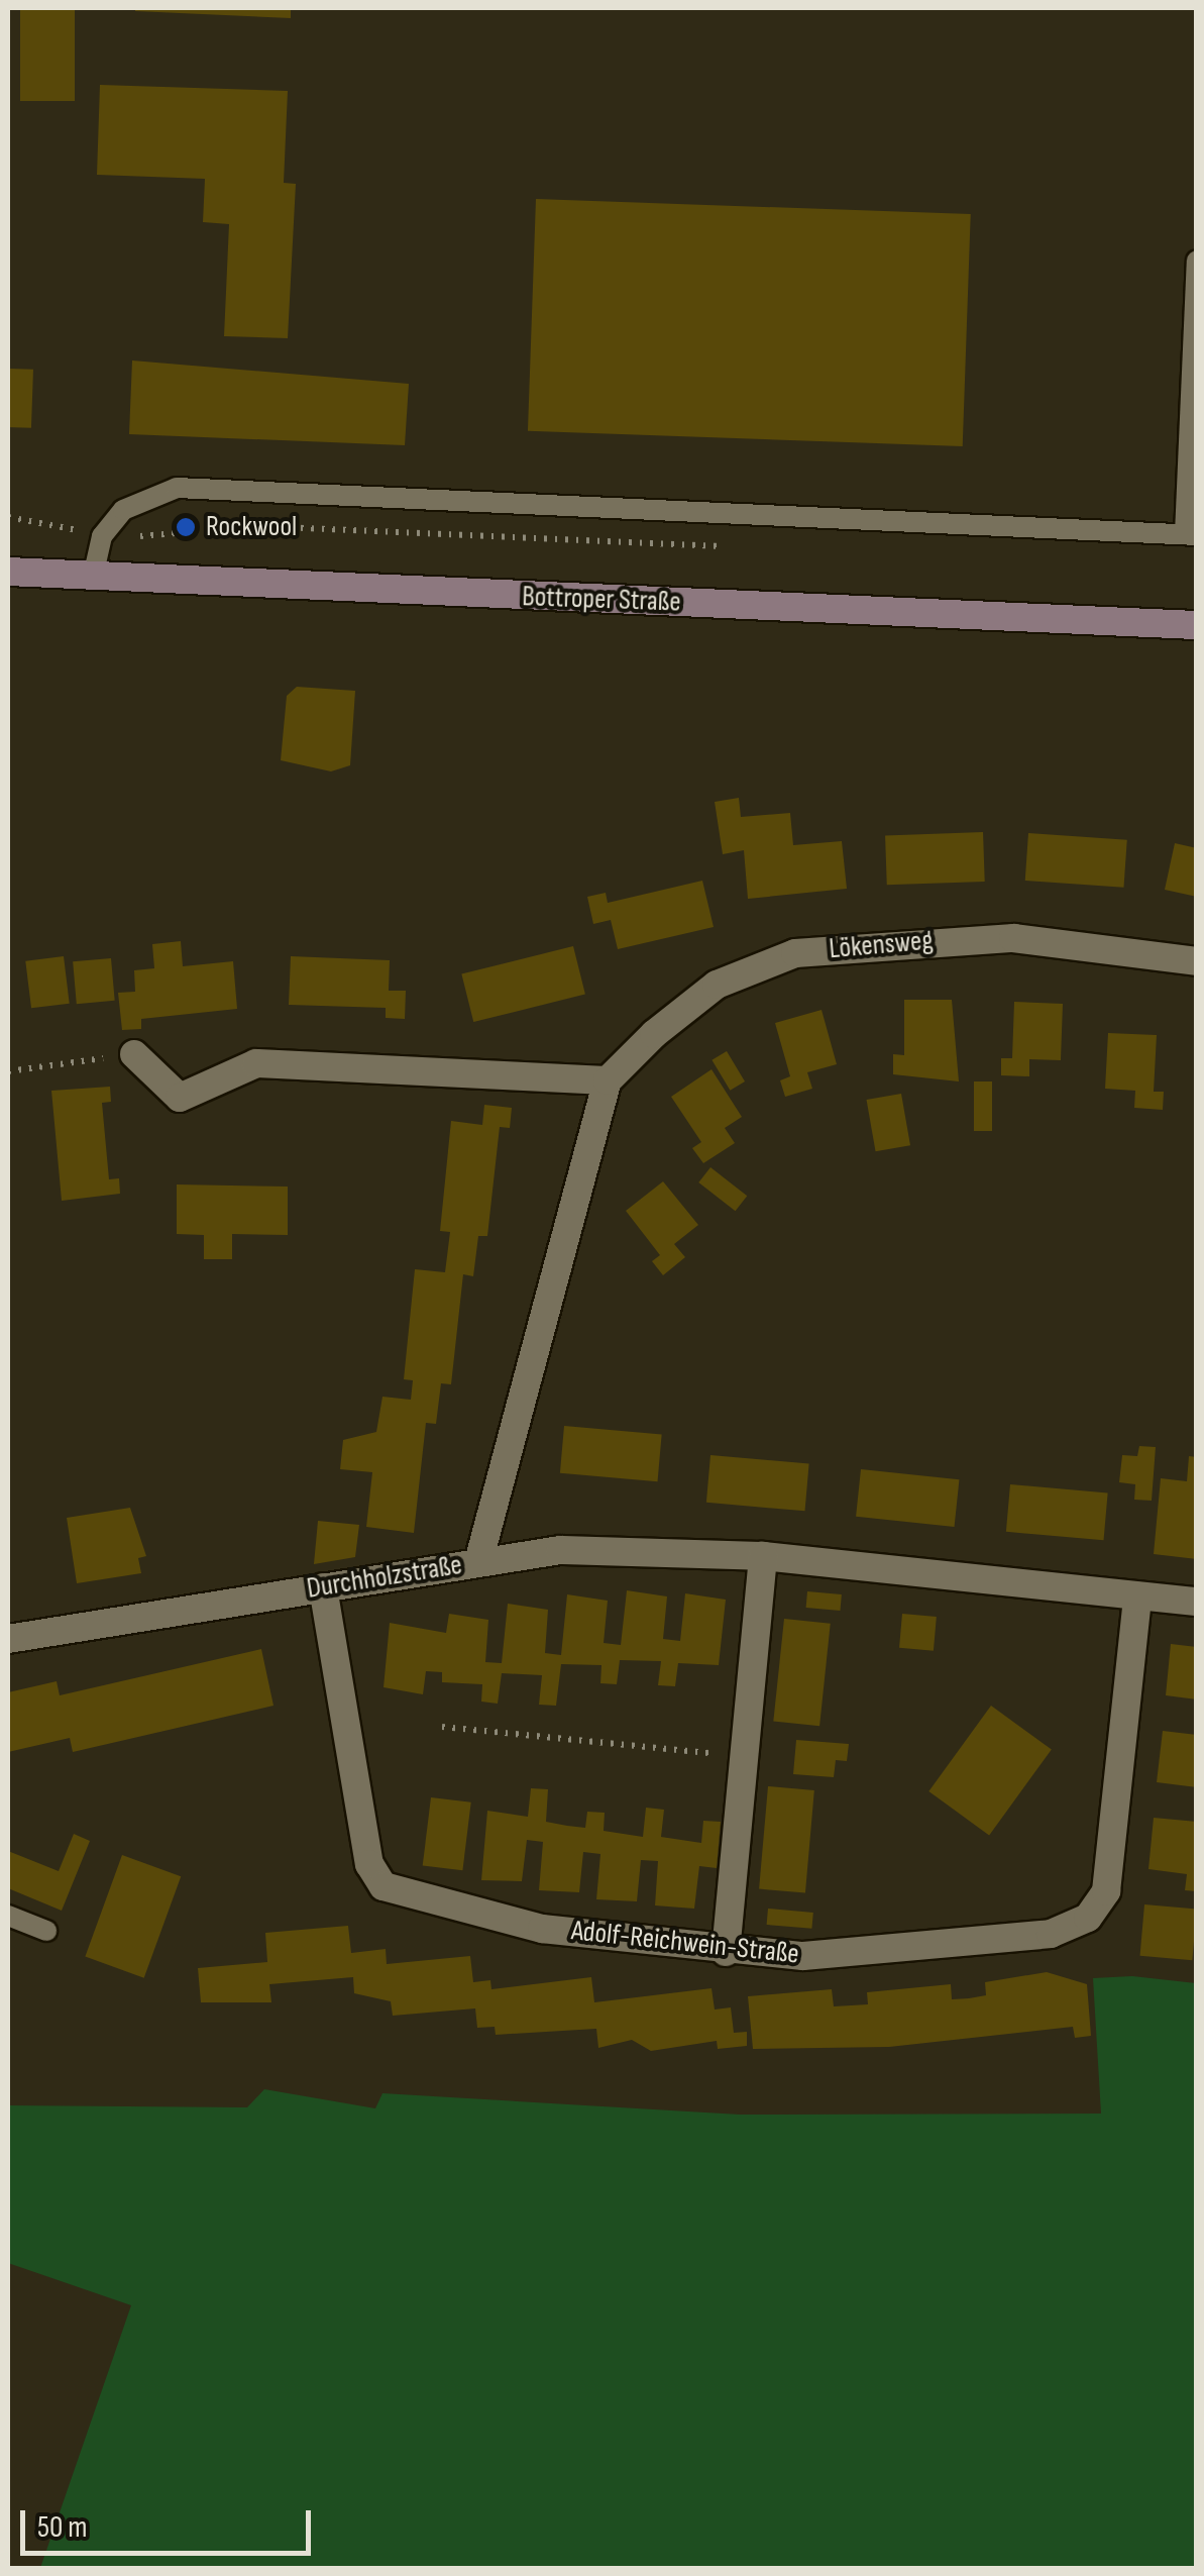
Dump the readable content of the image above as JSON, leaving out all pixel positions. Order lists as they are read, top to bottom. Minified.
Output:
{"streets":{"main road":["Bottroper Straße"],"street":["Lökensweg","Durchholzstraße","Adolf-Reichwein-Straße"]},"crossings":[["Durchholzstraße","Adolf-Reichwein-Straße"]],"places":["Rockwool"],"scale_bar":"50 m"}
